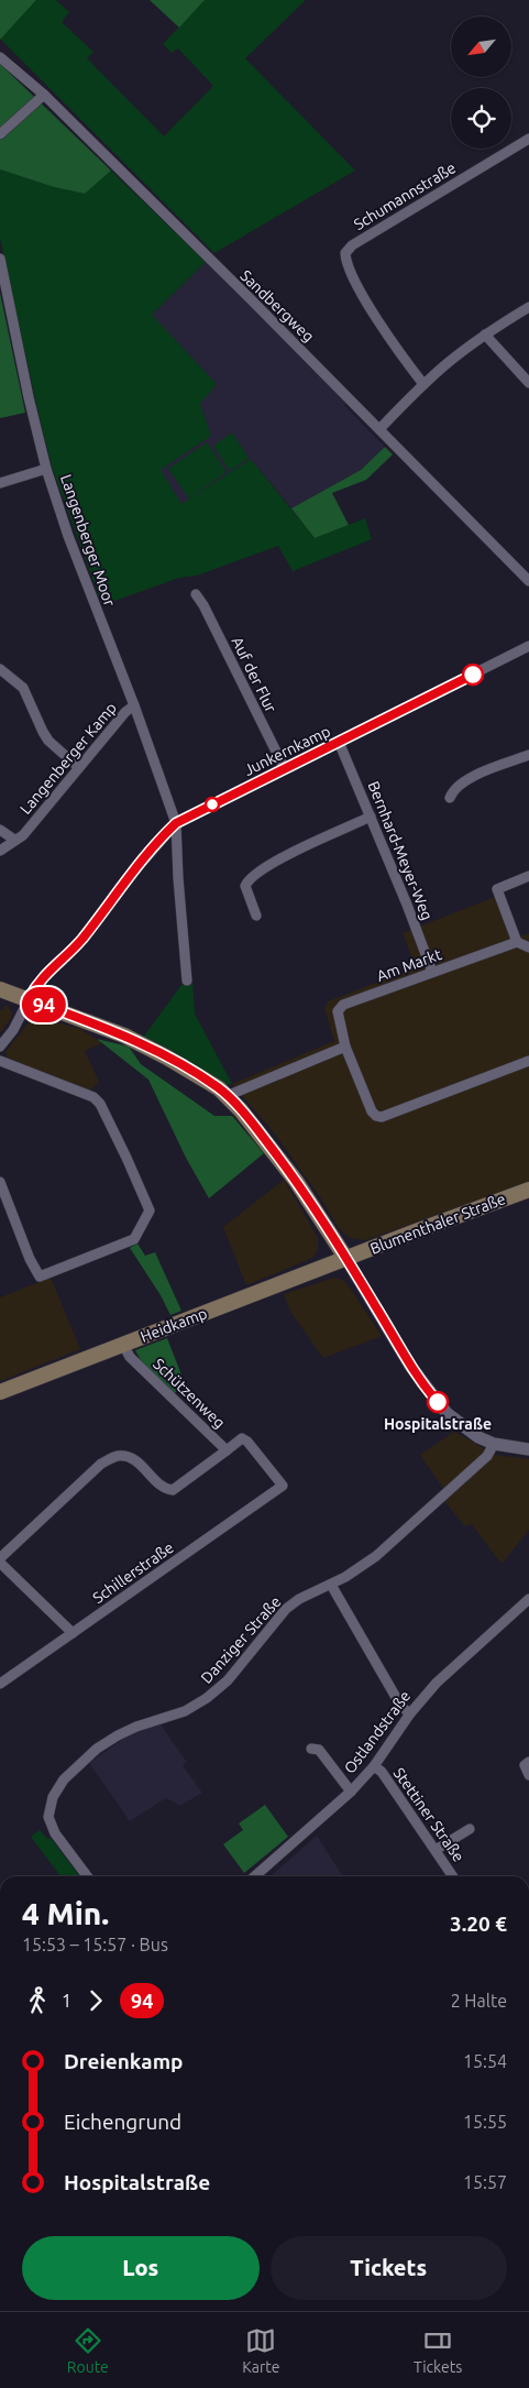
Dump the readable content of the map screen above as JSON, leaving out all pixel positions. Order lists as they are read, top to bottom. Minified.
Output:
{"streets":{"main road":["Blumenthaler Straße","Heidkamp"],"street":["Schumannstraße","Sandbergweg","Langenberger Moor","Auf der Flur","Junkernkamp","Langenberger Kamp","Bernhard-Meyer-Weg","Am Markt","Schützenweg","Schillerstraße","Danziger Straße","Ostlandstraße","Stettiner Straße"]},"crossings":[["Langenberger Moor","Junkernkamp"],["Langenberger Moor","Langenberger Kamp"],["Auf der Flur","Junkernkamp"],["Junkernkamp","Bernhard-Meyer-Weg"],["Bernhard-Meyer-Weg","Am Markt"],["Blumenthaler Straße","Heidkamp"],["Heidkamp","Schützenweg"],["Schützenweg","Schillerstraße"],["Ostlandstraße","Stettiner Straße"]],"places":["Hospitalstraße"],"lines":["bus line 94"],"north":"bottom left","page":{"on_map":"94","heading":["4 Min.","15:53 – 15:57 · Bus","3.20 €"],"legs":["1","94","2 Halte"],"list":[{"name":"Dreienkamp","value":"15:54"},{"name":"Eichengrund","value":"15:55"},{"name":"Hospitalstraße","value":"15:57"}],"buttons":["Los","Tickets"],"tabs":["Route","Karte","Tickets"]}}
